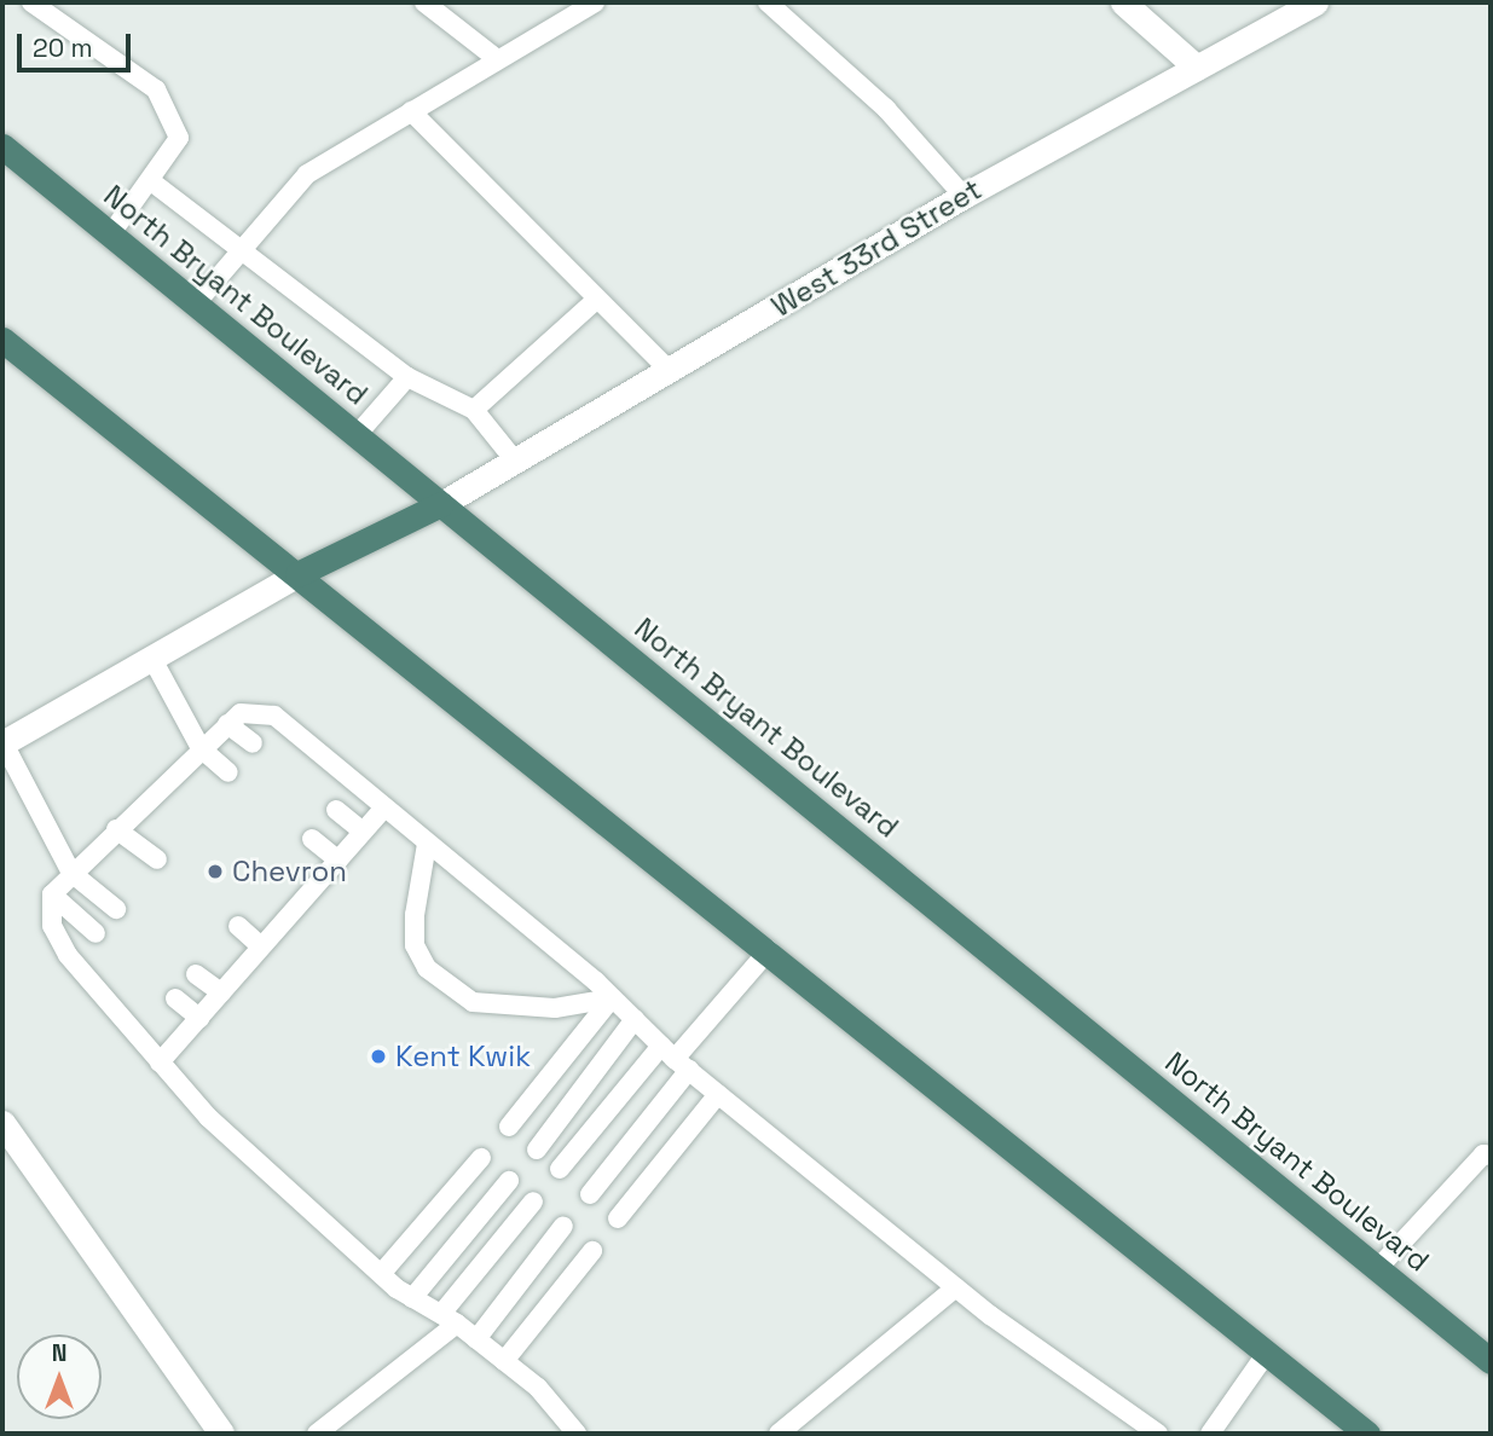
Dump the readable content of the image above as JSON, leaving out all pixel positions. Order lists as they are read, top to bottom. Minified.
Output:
{"streets":{"highway":["North Bryant Boulevard"],"street":["West 33rd Street"]},"crossings":[["West 33rd Street","North Bryant Boulevard"]],"places":["Chevron","Kent Kwik"],"scale_bar":"20 m","north":"top"}
